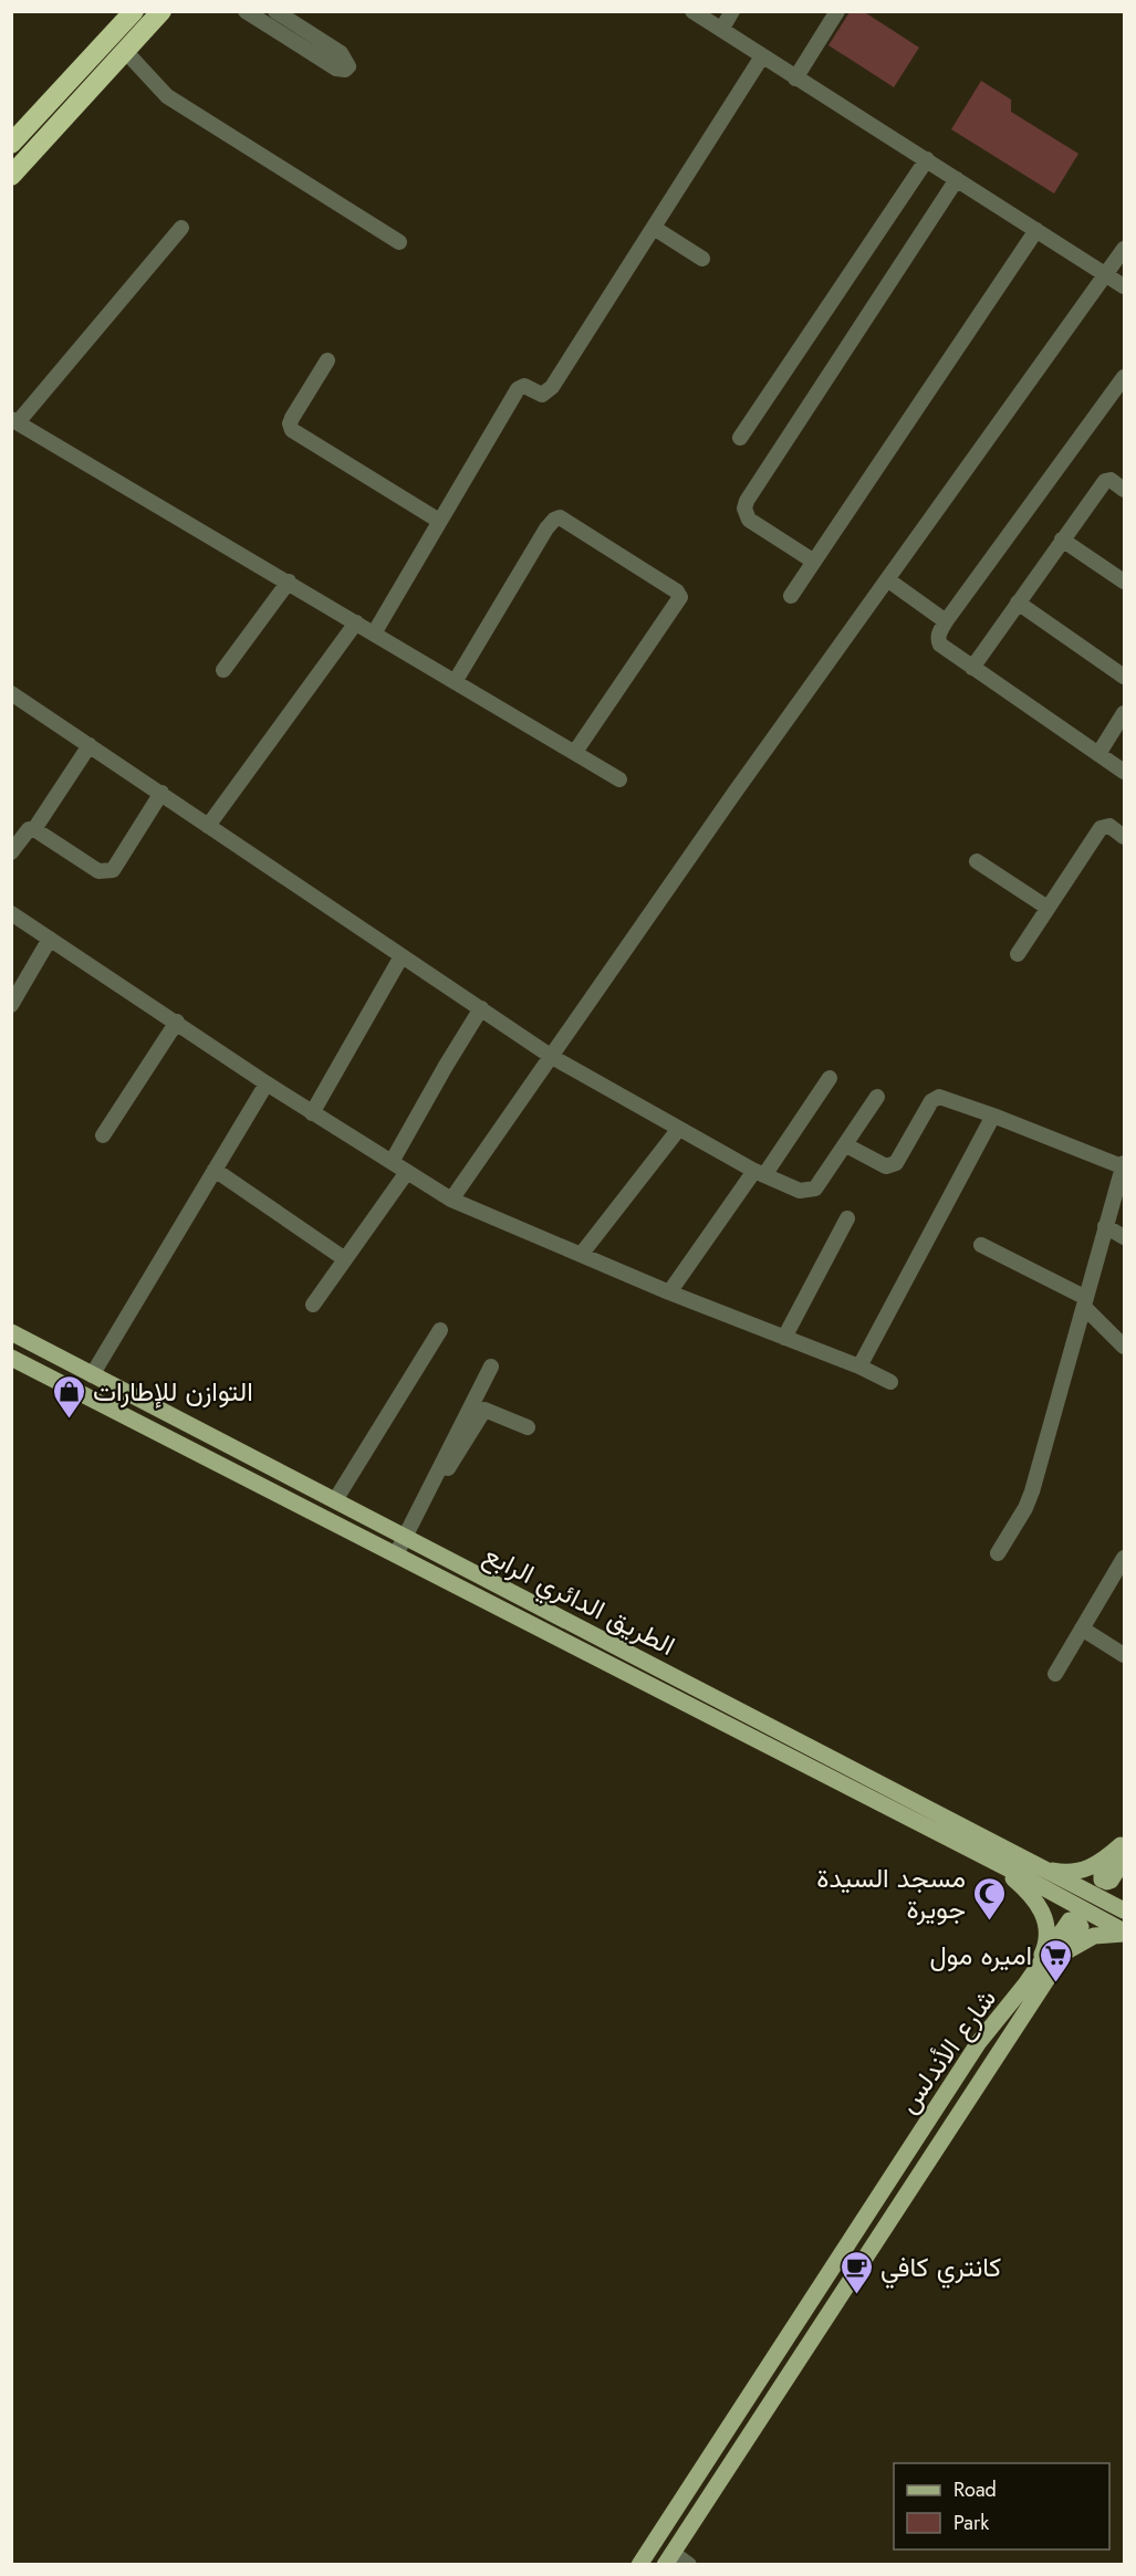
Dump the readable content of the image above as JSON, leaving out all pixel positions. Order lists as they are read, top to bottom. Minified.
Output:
{"streets":{"main road":["الطريق الدائري الرابع","شارع الأندلس"]},"places":{"shop":["التوازن للإطارات"],"mosque":["مسجد السيدة جويرة"],"supermarket":["اميره مول"],"cafe":["كانتري كافي"]},"legend":["Road","Park"]}
